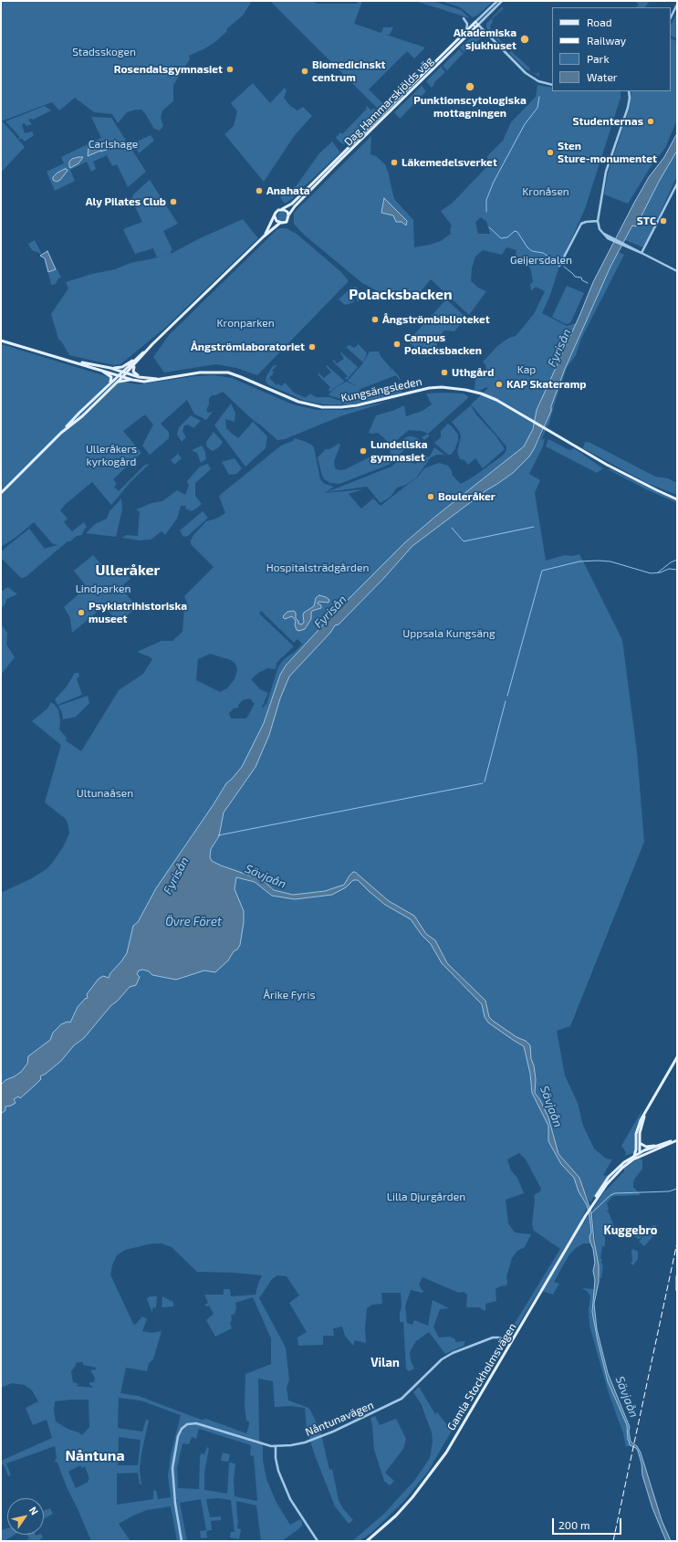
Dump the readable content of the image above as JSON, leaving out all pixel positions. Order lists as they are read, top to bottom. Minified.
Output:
{"streets":{"main road":["Dag Hammarskjölds väg","Kungsängsleden","Gamla Stockholmsvägen"],"street":["Nåntunavägen"]},"crossings":[["Gamla Stockholmsvägen","Nåntunavägen"]],"districts":["Polacksbacken","Ulleråker","Kuggebro","Vilan","Nåntuna"],"water":["Fyrisån","Sävjaån","Övre Föret"],"parks":["Stadsskogen","Carlshage","Kronåsen","Geijersdalen","Kronparken","Kap","Ulleråkers kyrkogård","Hospitalsträdgården","Lindparken","Uppsala Kungsäng","Ultunaåsen","Årike Fyris","Lilla Djurgården"],"places":["Akademiska sjukhuset","Rosendalsgymnasiet","Biomedicinskt centrum","Punktionscytologiska mottagningen","Studenternas","Sten Sture-monumentet","Läkemedelsverket","Anahata","Aly Pilates Club","STC","Ångströmbiblioteket","Campus Polacksbacken","Ångströmlaboratoriet","Uthgård","KAP Skateramp","Lundellska gymnasiet","Bouleråker","Psykiatrihistoriska museet"],"legend":["Road","Railway","Park","Water"],"scale_bar":"200 m","north":"top right"}
